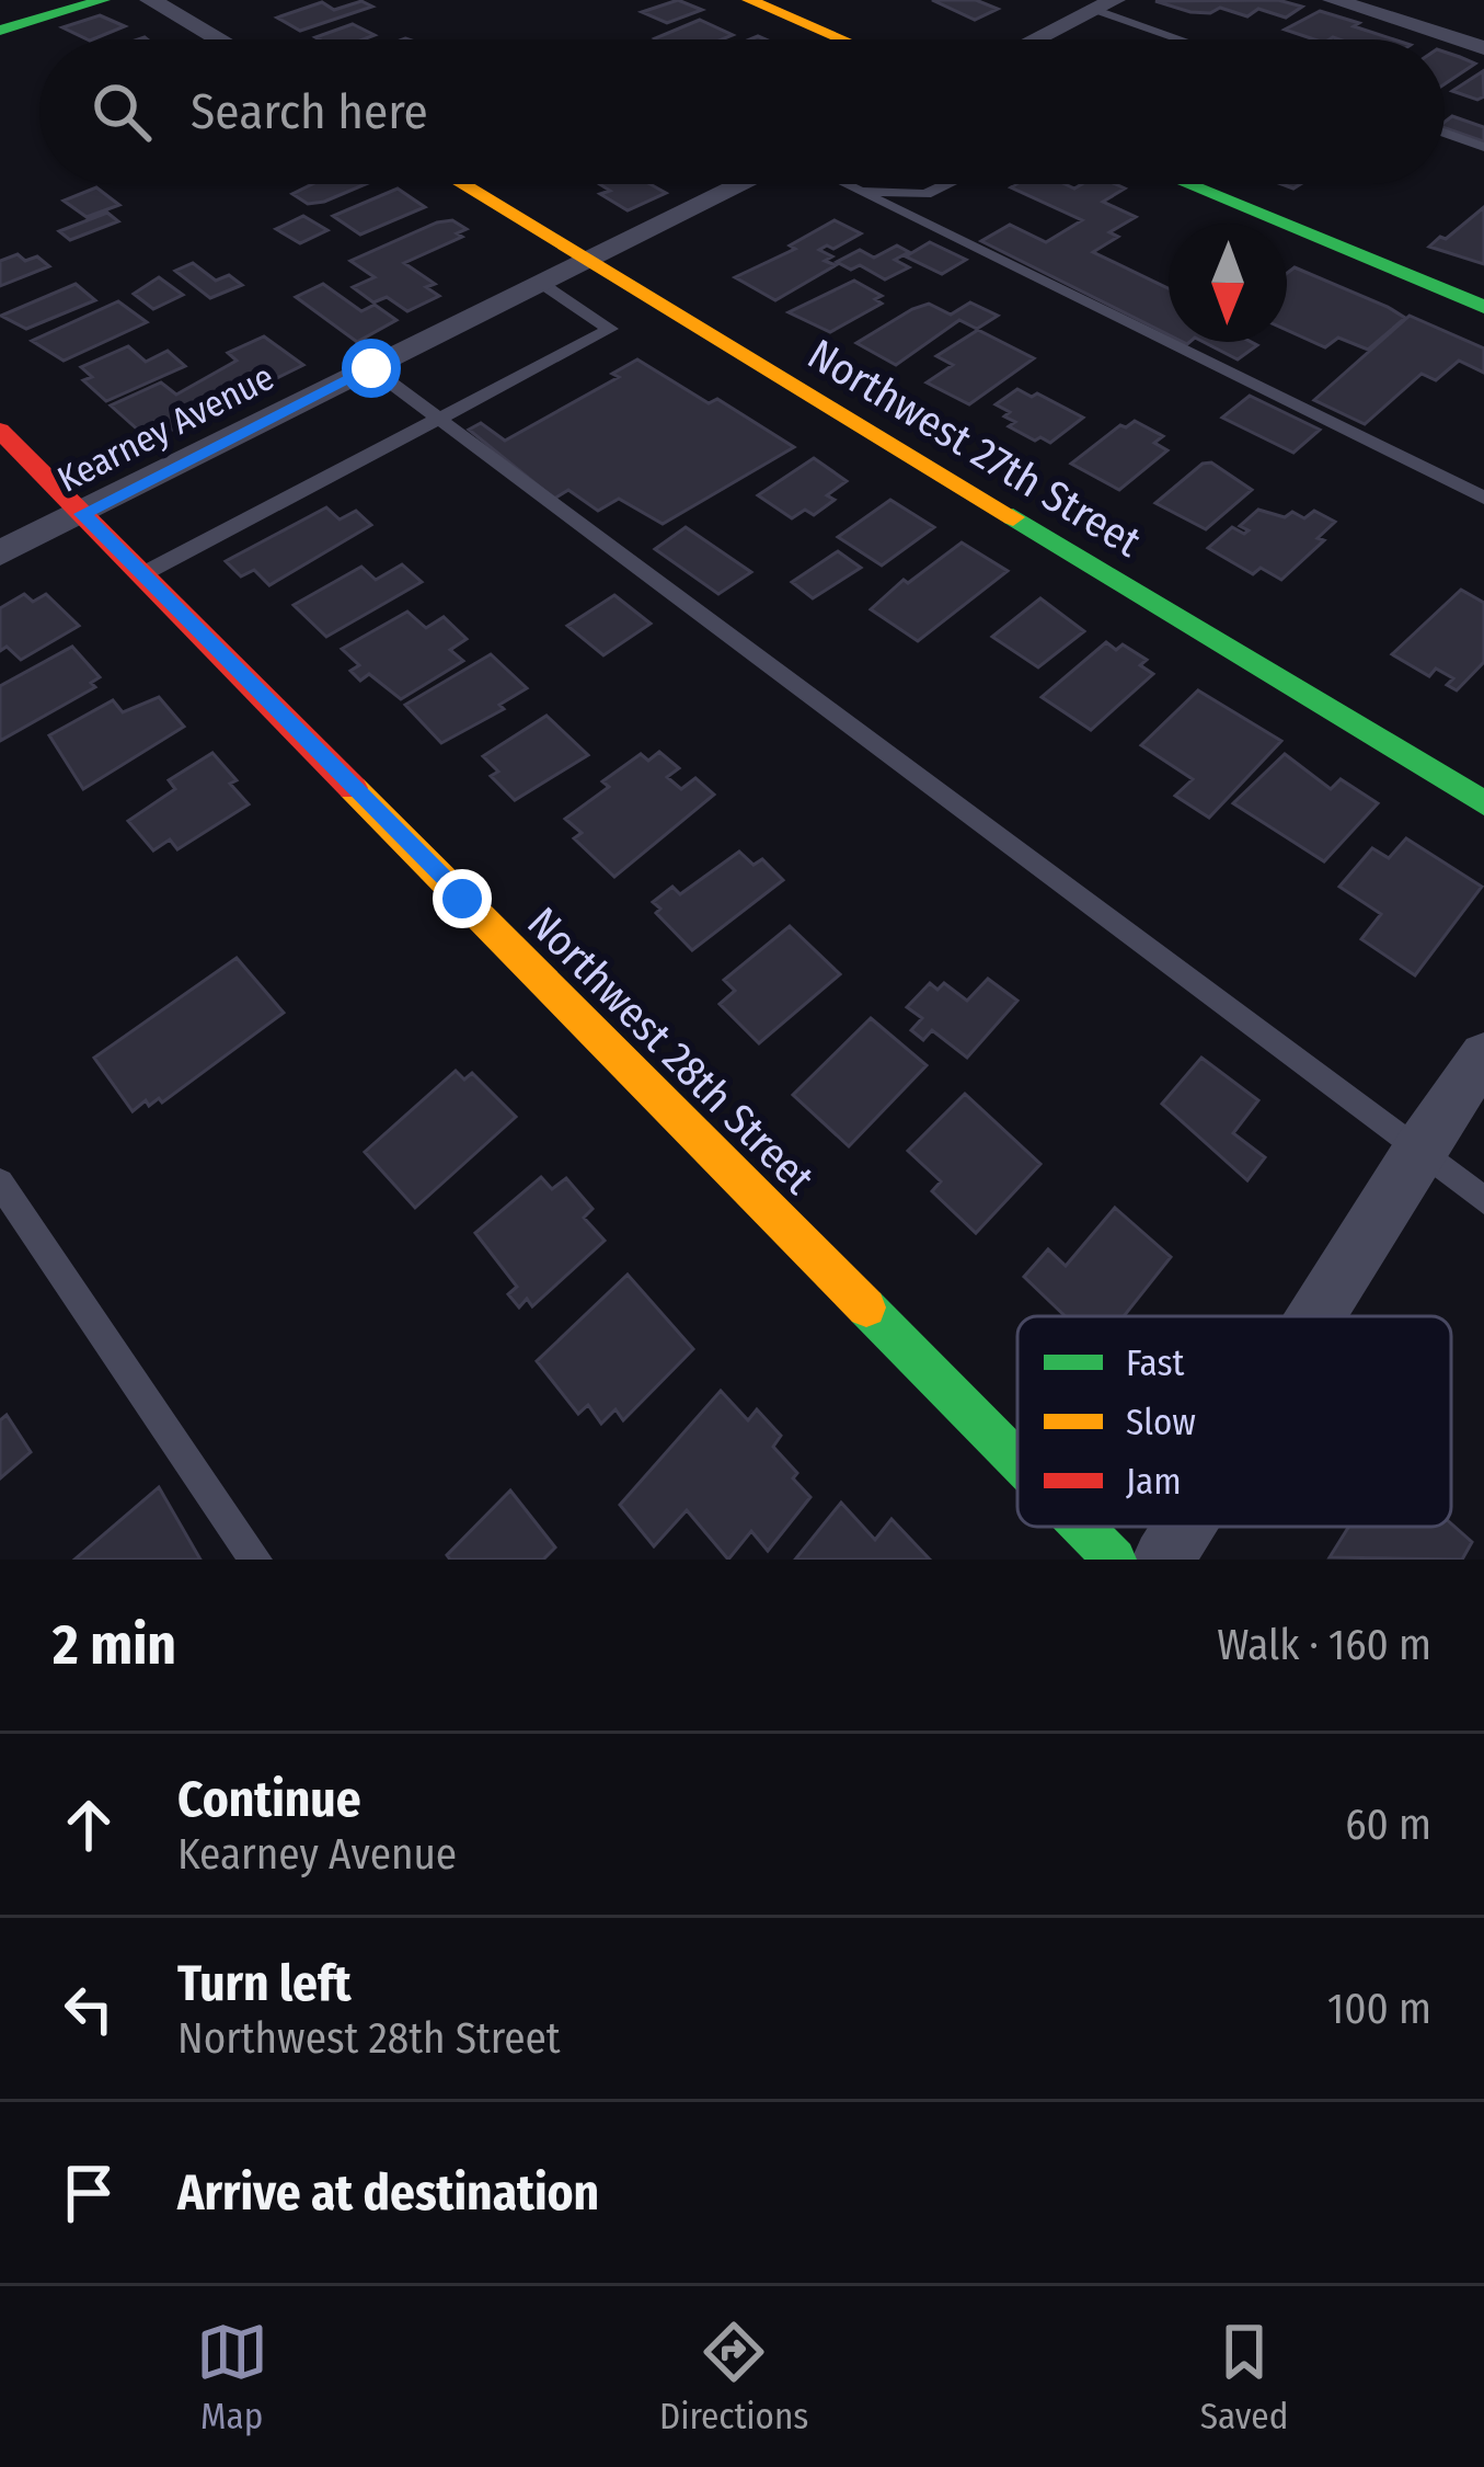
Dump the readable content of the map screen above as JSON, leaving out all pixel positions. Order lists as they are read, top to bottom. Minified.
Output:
{"streets":{"street":["Kearney Avenue","Northwest 27th Street","Northwest 28th Street"]},"crossings":[["Kearney Avenue","Northwest 27th Street"],["Kearney Avenue","Northwest 28th Street"]],"legend":["Fast","Slow","Jam"],"north":"bottom","page":{"search":"Search here","heading":["2 min","Walk · 160 m"],"list":[["Continue","Kearney Avenue","60 m"],["Turn left","Northwest 28th Street","100 m"],"Arrive at destination"],"nav":["Map","Directions","Saved"]}}
